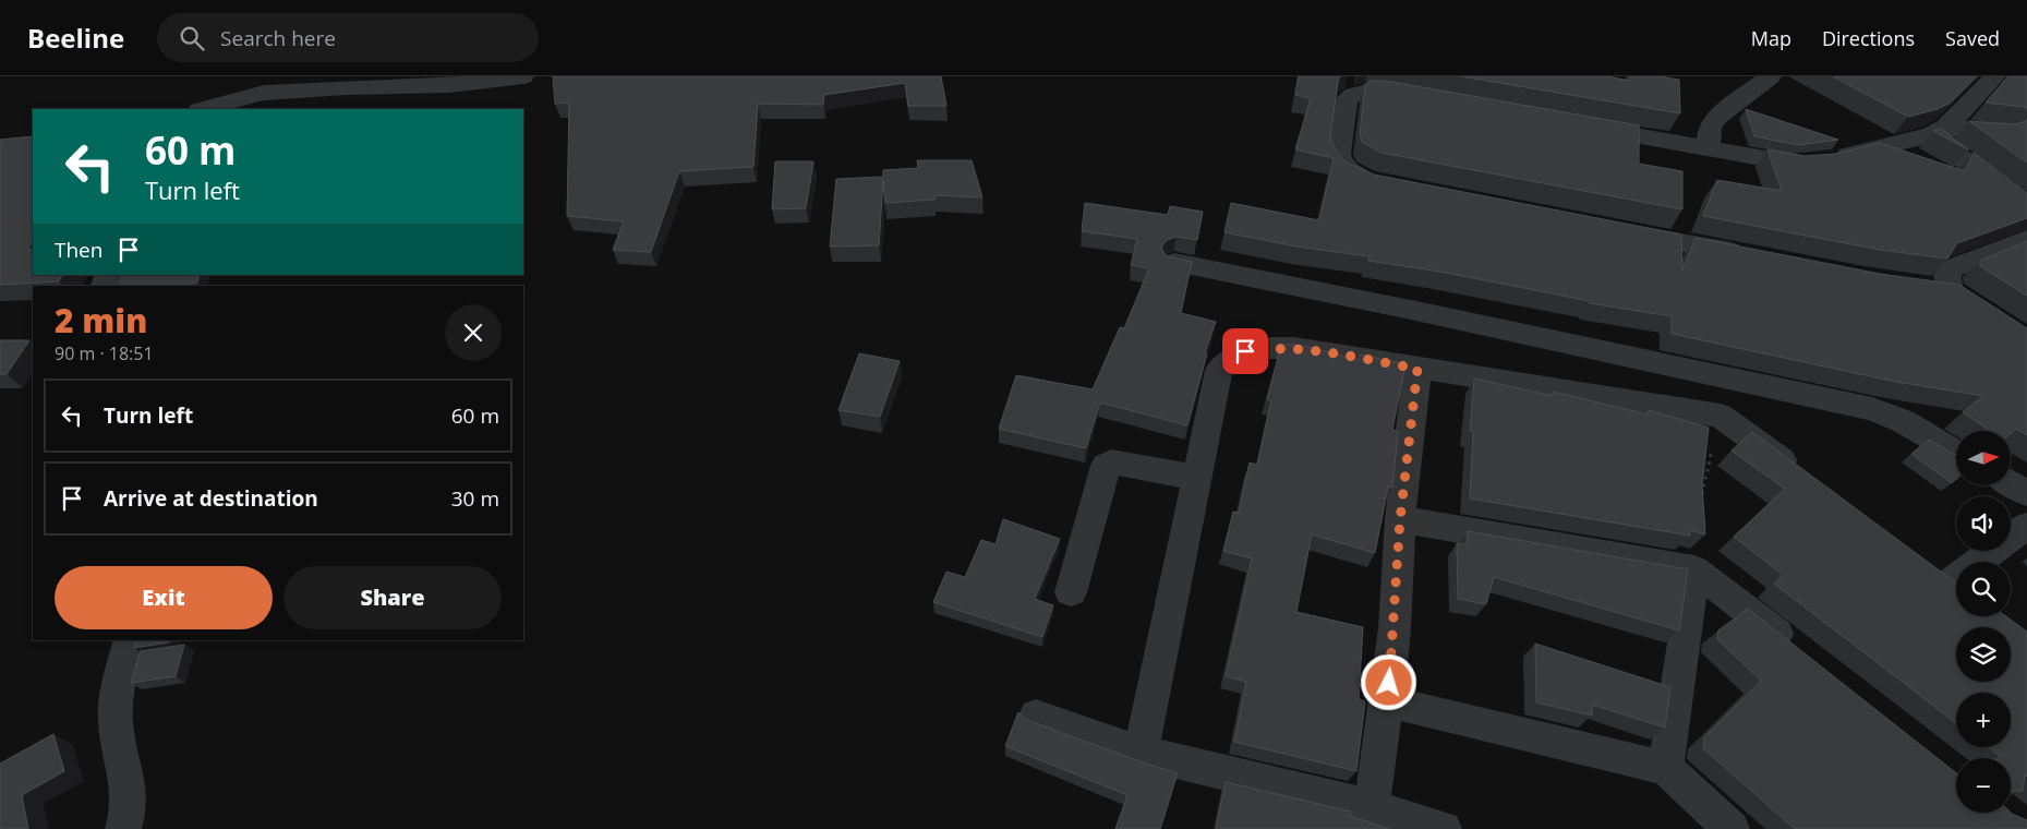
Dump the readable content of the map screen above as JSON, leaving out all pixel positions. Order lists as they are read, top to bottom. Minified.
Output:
{"north":"right","page":{"header":"Beeline","search":"Search here","nav":["Map","Directions","Saved"],"turn":["60 m","Turn left"],"then":"Then","heading":["2 min","90 m · 18:51"],"list":[{"name":"Turn left","value":"60 m"},{"name":"Arrive at destination","value":"30 m"}],"map_buttons":["+","−"],"buttons":["Exit","Share"]}}
